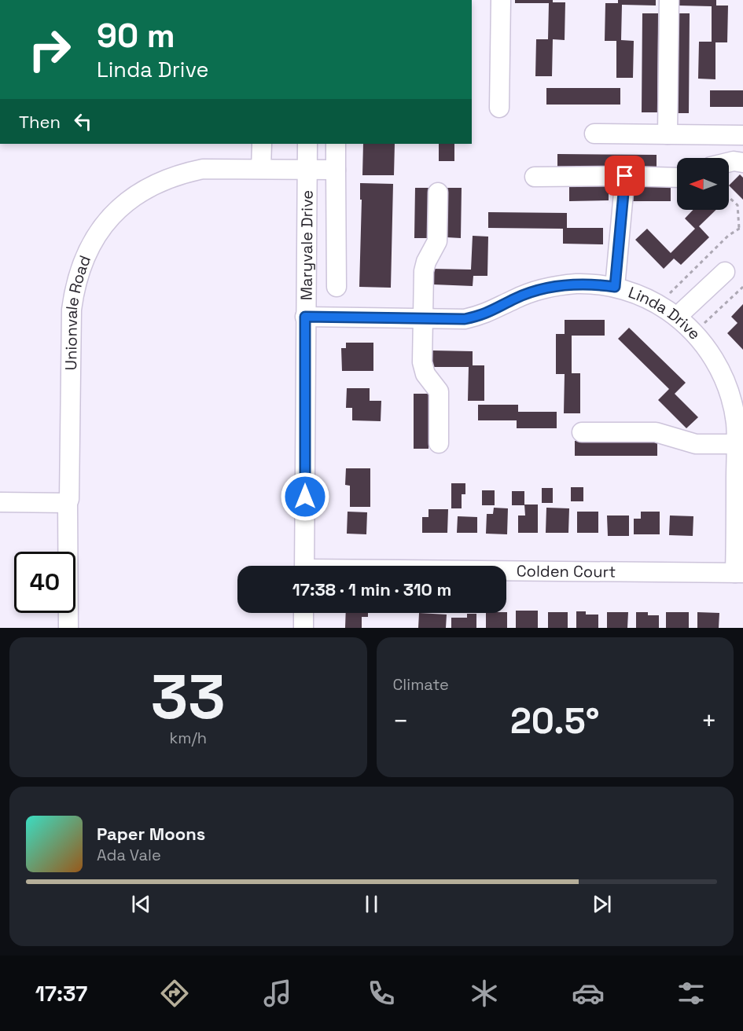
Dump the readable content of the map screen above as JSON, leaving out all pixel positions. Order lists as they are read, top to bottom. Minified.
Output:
{"streets":{"street":["Maryvale Drive","Unionvale Road","Linda Drive","Colden Court"]},"crossings":[["Maryvale Drive","Unionvale Road"],["Maryvale Drive","Linda Drive"],["Linda Drive","Colden Court"]],"north":"left","page":{"turn":["90 m","Linda Drive"],"then":"Then","limit":"40","trip":"17:38 · 1 min · 310 m","tile":[["33","km/h"],"Climate"],"heat":["−","20.5°","+"],"song":["Paper Moons","Ada Vale"],"tabs":"17:37"}}
